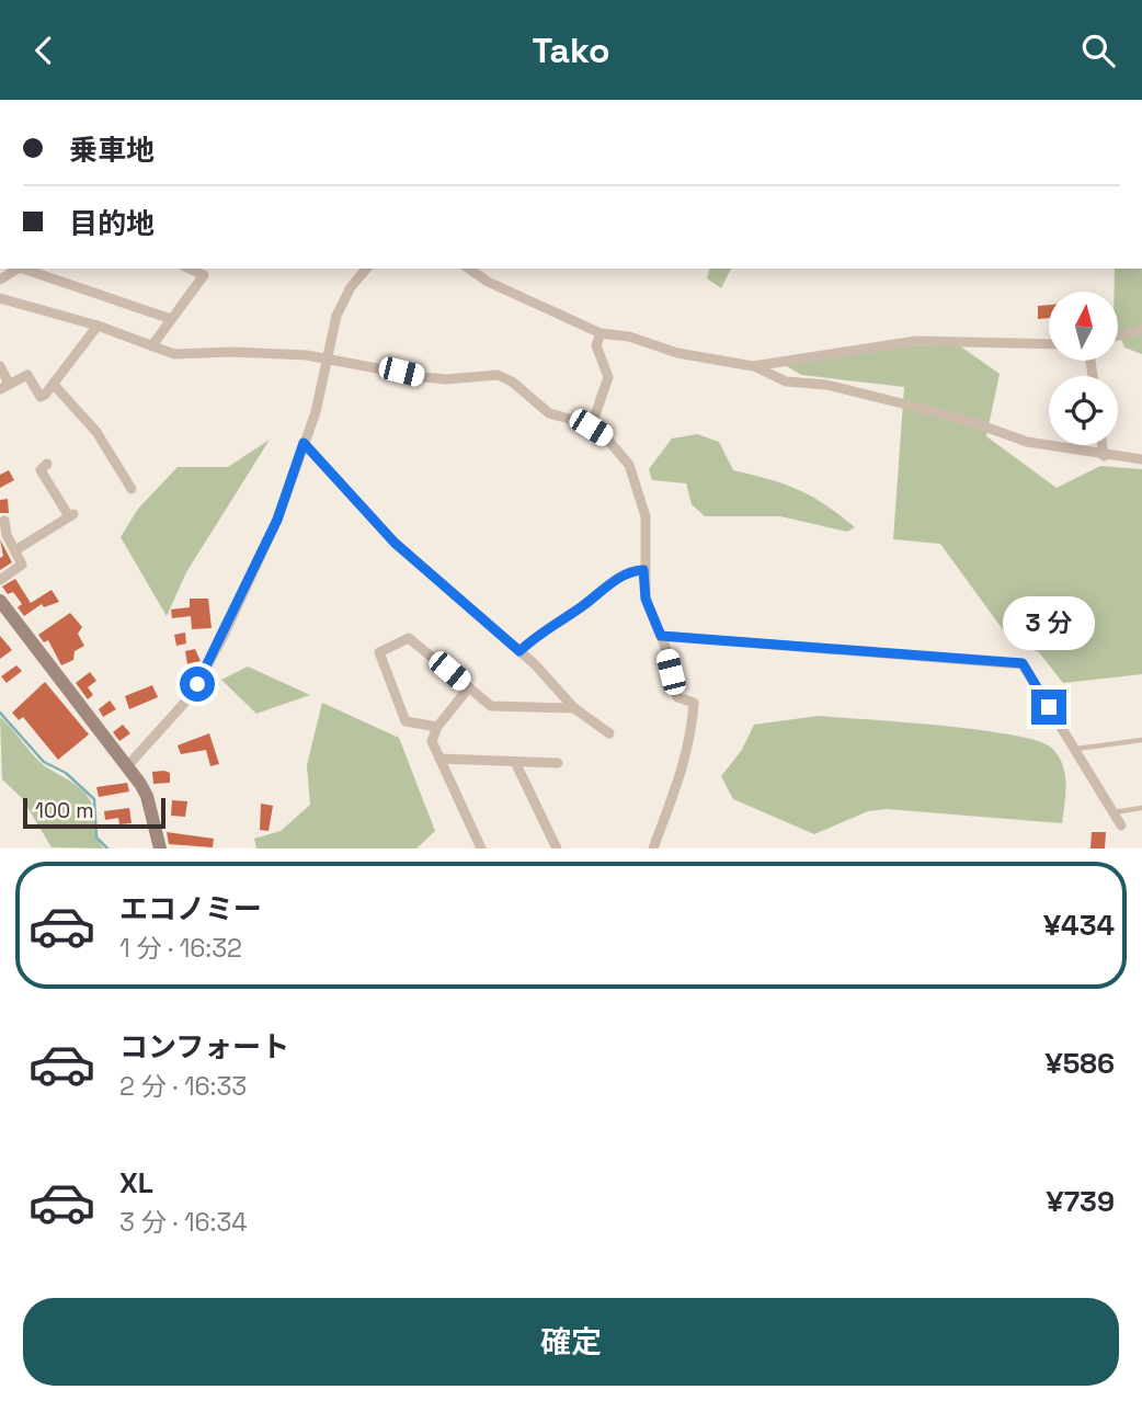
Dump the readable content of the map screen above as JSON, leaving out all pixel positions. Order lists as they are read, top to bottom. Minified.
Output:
{"scale_bar":"100 m","north":"top","page":{"header":"Tako","banner":["乗車地","目的地"],"bubble":"3 分","scale":"100 m","list":[{"name":"エコノミー","note":"1 分 · 16:32","value":"¥434"},{"name":"コンフォート","note":"2 分 · 16:33","value":"¥586"},{"name":"XL","note":"3 分 · 16:34","value":"¥739"}],"buttons":"確定"}}
